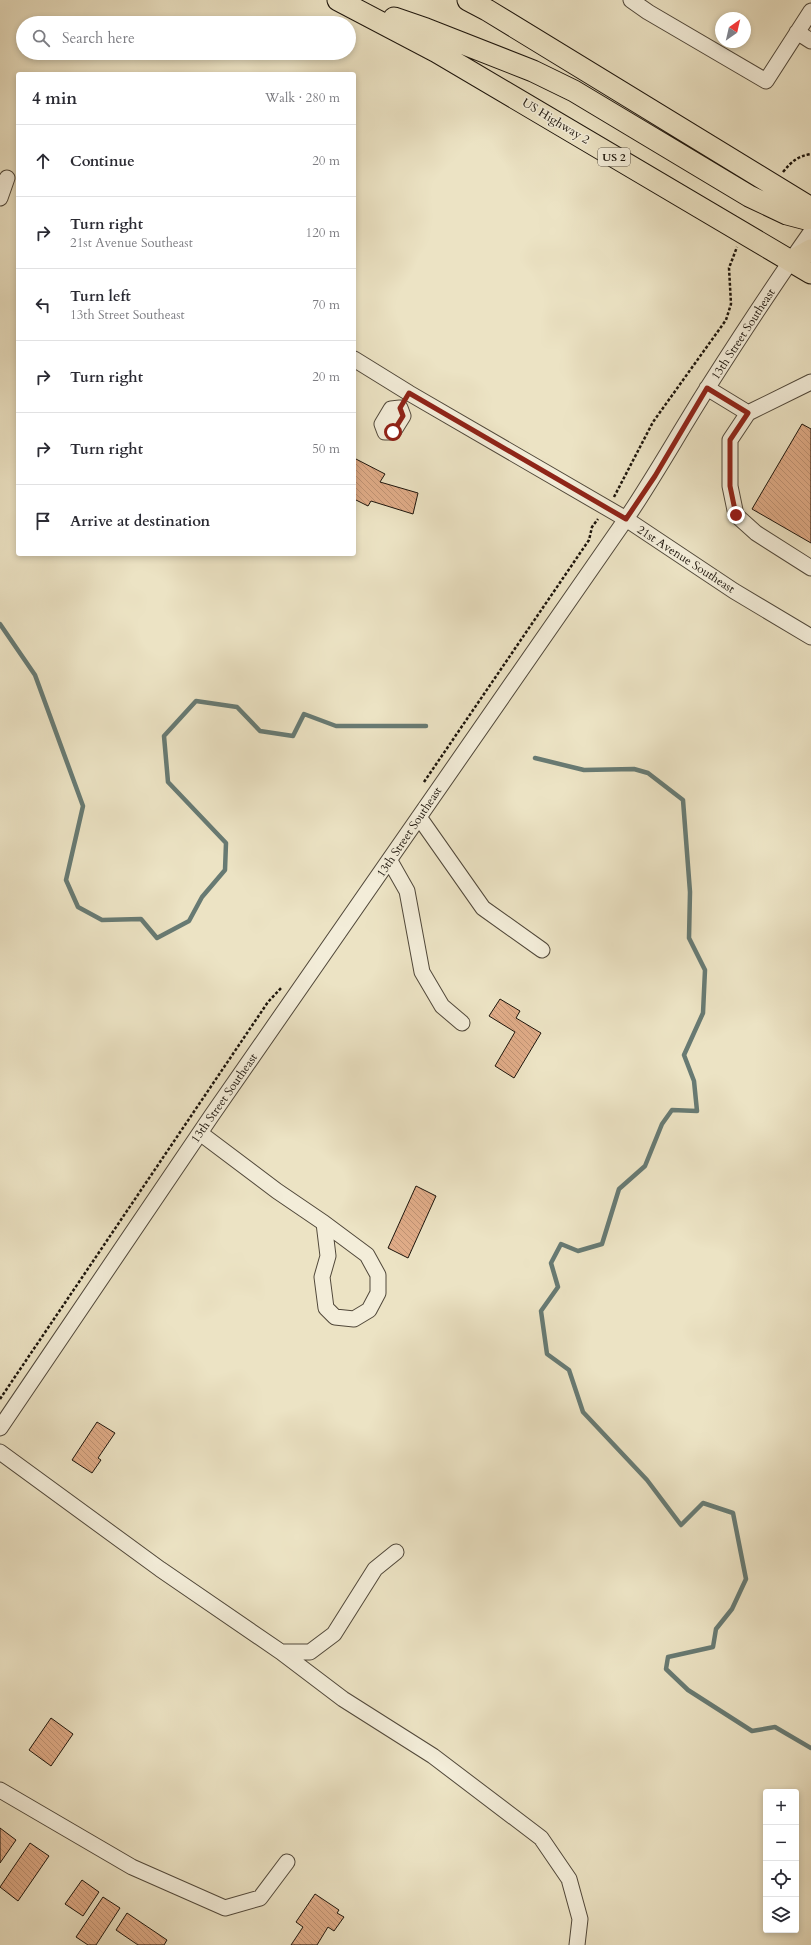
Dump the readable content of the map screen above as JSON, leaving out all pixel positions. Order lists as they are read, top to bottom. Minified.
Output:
{"streets":{"highway":["US Highway 2","US 2"],"street":["13th Street Southeast","21st Avenue Southeast"]},"crossings":[["US Highway 2","13th Street Southeast"],["13th Street Southeast","21st Avenue Southeast"]],"north":"top right","page":{"search":"Search here","heading":["4 min","Walk · 280 m"],"list":[["Continue","20 m"],["Turn right","21st Avenue Southeast","120 m"],["Turn left","13th Street Southeast","70 m"],["Turn right","20 m"],["Turn right","50 m"],"Arrive at destination"],"map_buttons":["+","−"]}}
